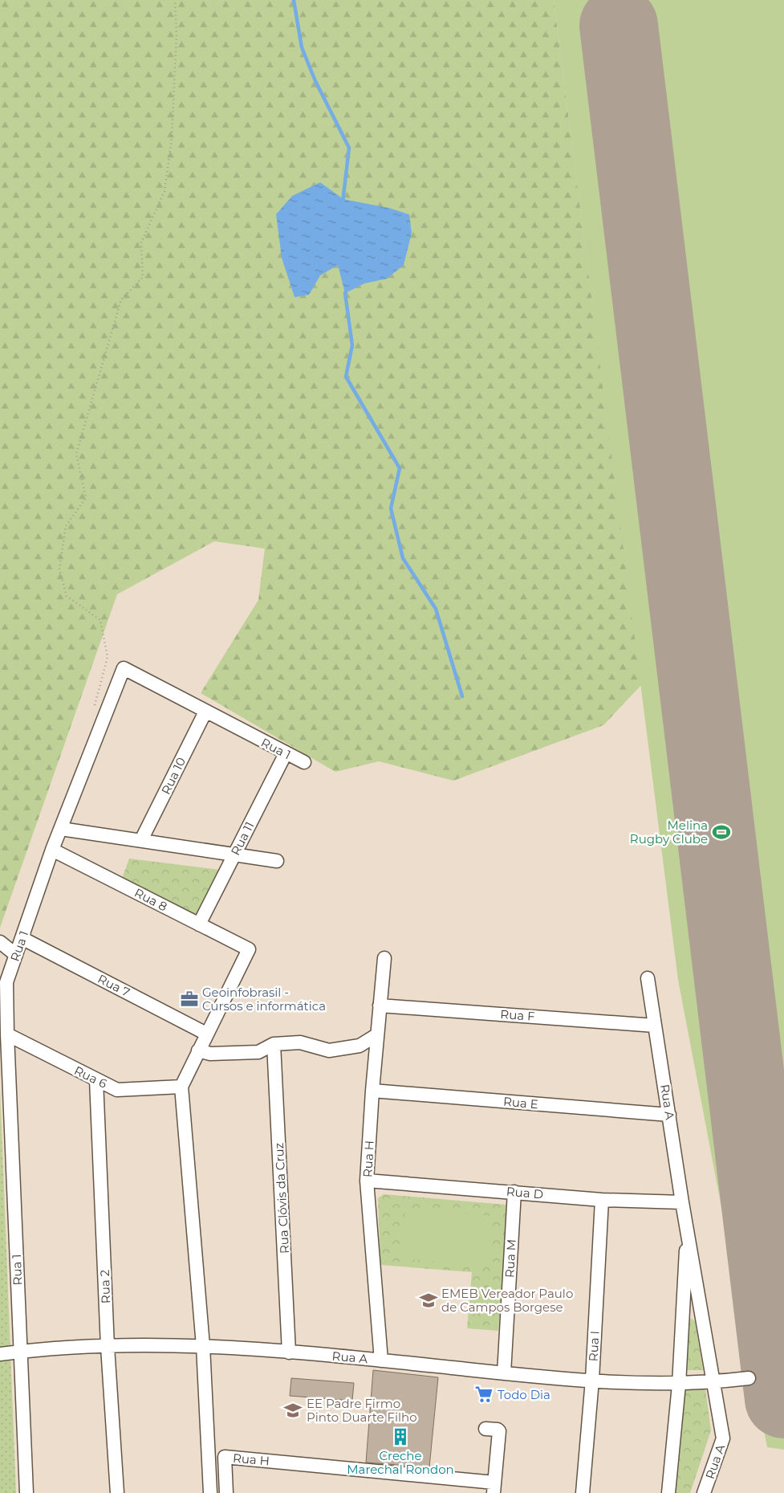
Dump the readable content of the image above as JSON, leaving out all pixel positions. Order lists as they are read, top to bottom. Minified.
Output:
{"streets":{"street":["Rua 1","Rua 10","Rua 11","Rua 8","Rua 7","Rua F","Rua 6","Rua A","Rua E","Rua H","Rua D","Rua Clóvis da Cruz","Rua M","Rua 2","Rua I"]},"crossings":[["Rua 1","Rua 10"],["Rua 1","Rua 11"],["Rua 1","Rua 8"],["Rua 1","Rua 7"],["Rua 1","Rua 6"],["Rua 1","Rua A"],["Rua 11","Rua 8"],["Rua 8","Rua 7"],["Rua F","Rua A"],["Rua F","Rua H"],["Rua 6","Rua 2"],["Rua A","Rua E"],["Rua A","Rua H"],["Rua A","Rua D"],["Rua A","Rua Clóvis da Cruz"],["Rua A","Rua M"],["Rua A","Rua 2"],["Rua A","Rua I"],["Rua E","Rua H"],["Rua H","Rua D"],["Rua D","Rua M"],["Rua D","Rua I"]],"places":{"sports":["Melina Rugby Clube"],"office":["Geoinfobrasil - Cursos e informática"],"school or university":["EMEB Vereador Paulo de Campos Borgese","EE Padre Firmo Pinto Duarte Filho"],"supermarket":["Todo Dia"],"building":["Creche Marechal Rondon"]}}
